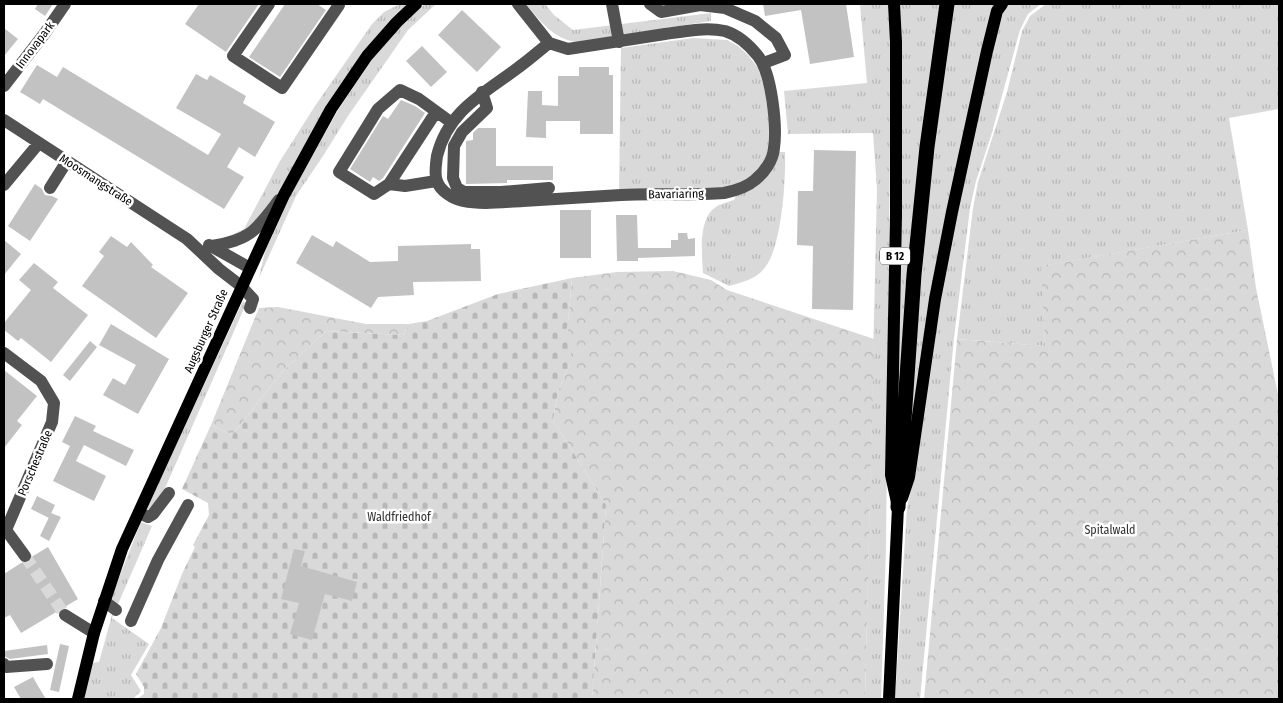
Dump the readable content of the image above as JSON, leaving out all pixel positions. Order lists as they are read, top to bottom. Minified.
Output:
{"streets":{"highway":["B 12"],"main road":["Augsburger Straße"],"street":["Innovapark","Moosmangstraße","Bavariaring","Porschestraße"]},"crossings":[["Moosmangstraße","Augsburger Straße"]],"parks":["Waldfriedhof","Spitalwald"]}
